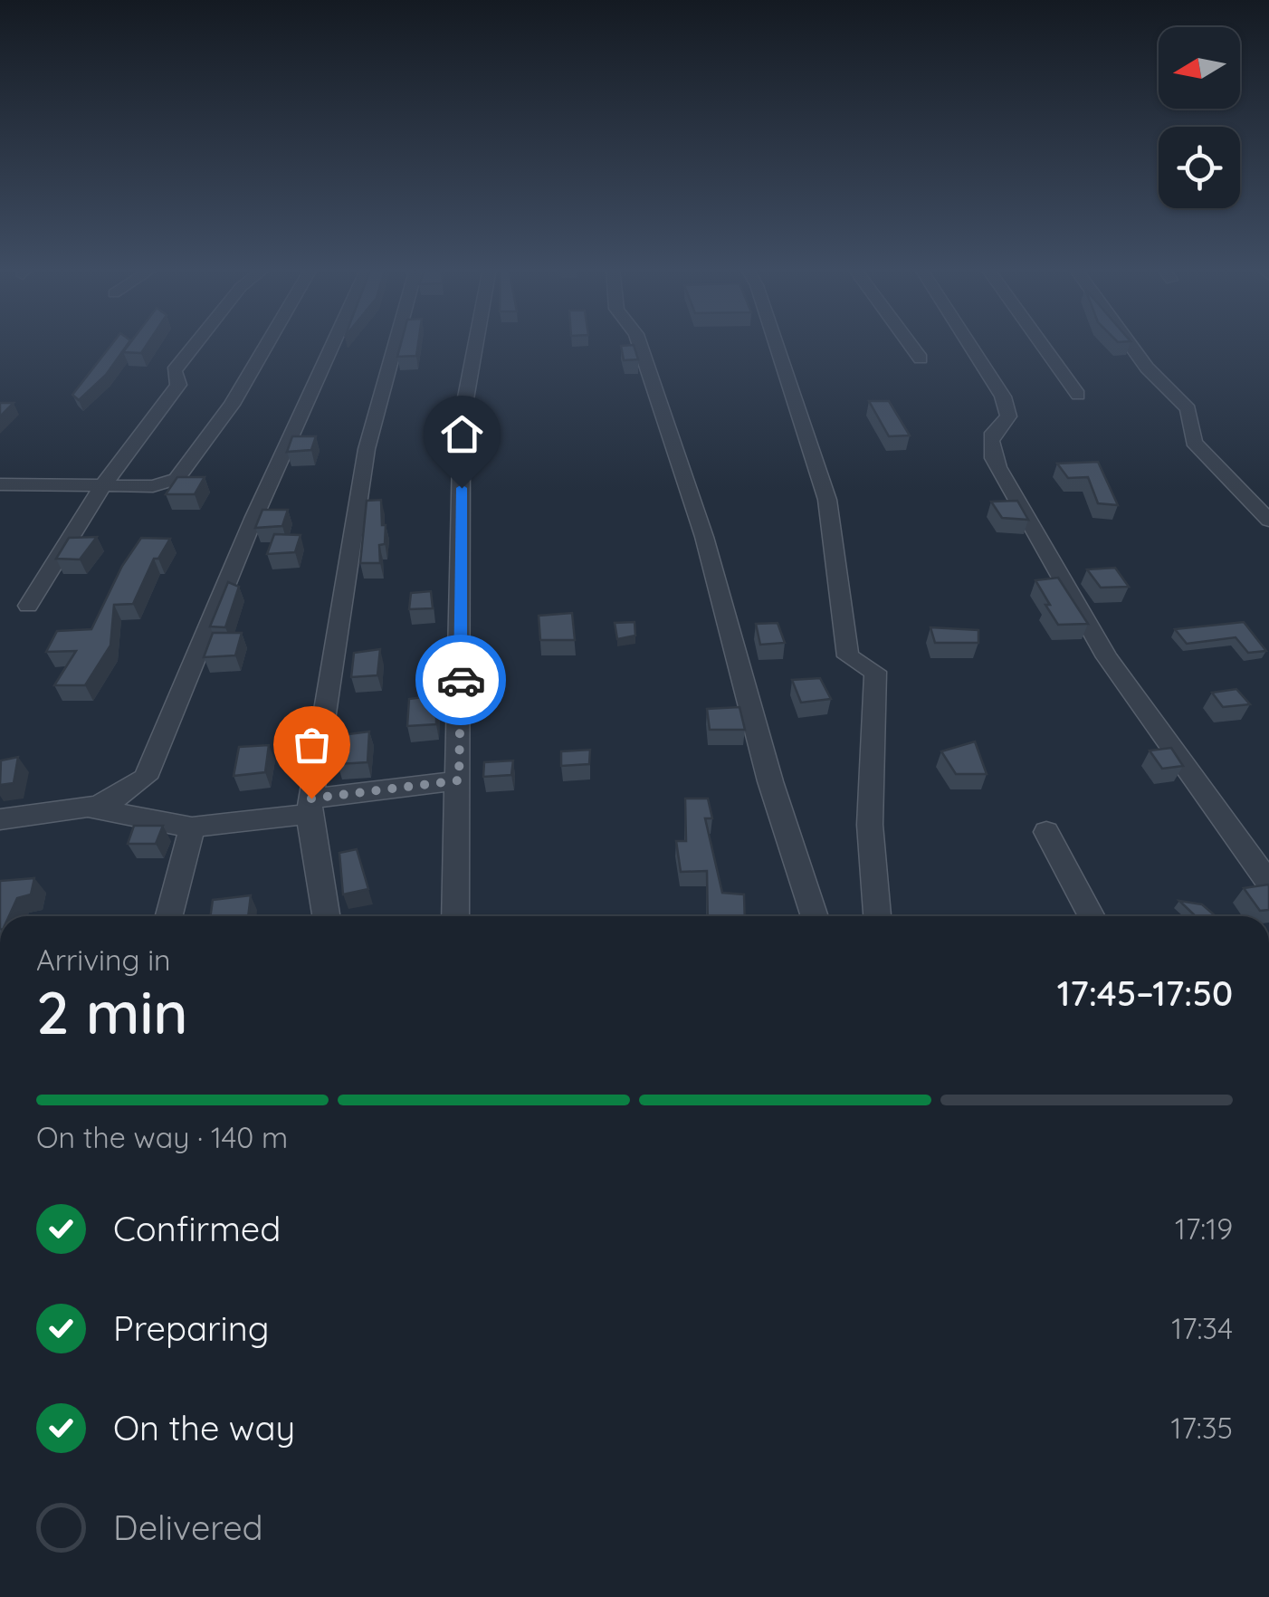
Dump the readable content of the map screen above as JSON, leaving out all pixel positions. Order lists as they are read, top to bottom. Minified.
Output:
{"north":"left","page":{"heading":["2 min","Arriving in","17:45–17:50"],"bar":"On the way · 140 m","list":[["Confirmed","17:19"],["Preparing","17:34"],["On the way","17:35"],"Delivered"]}}
